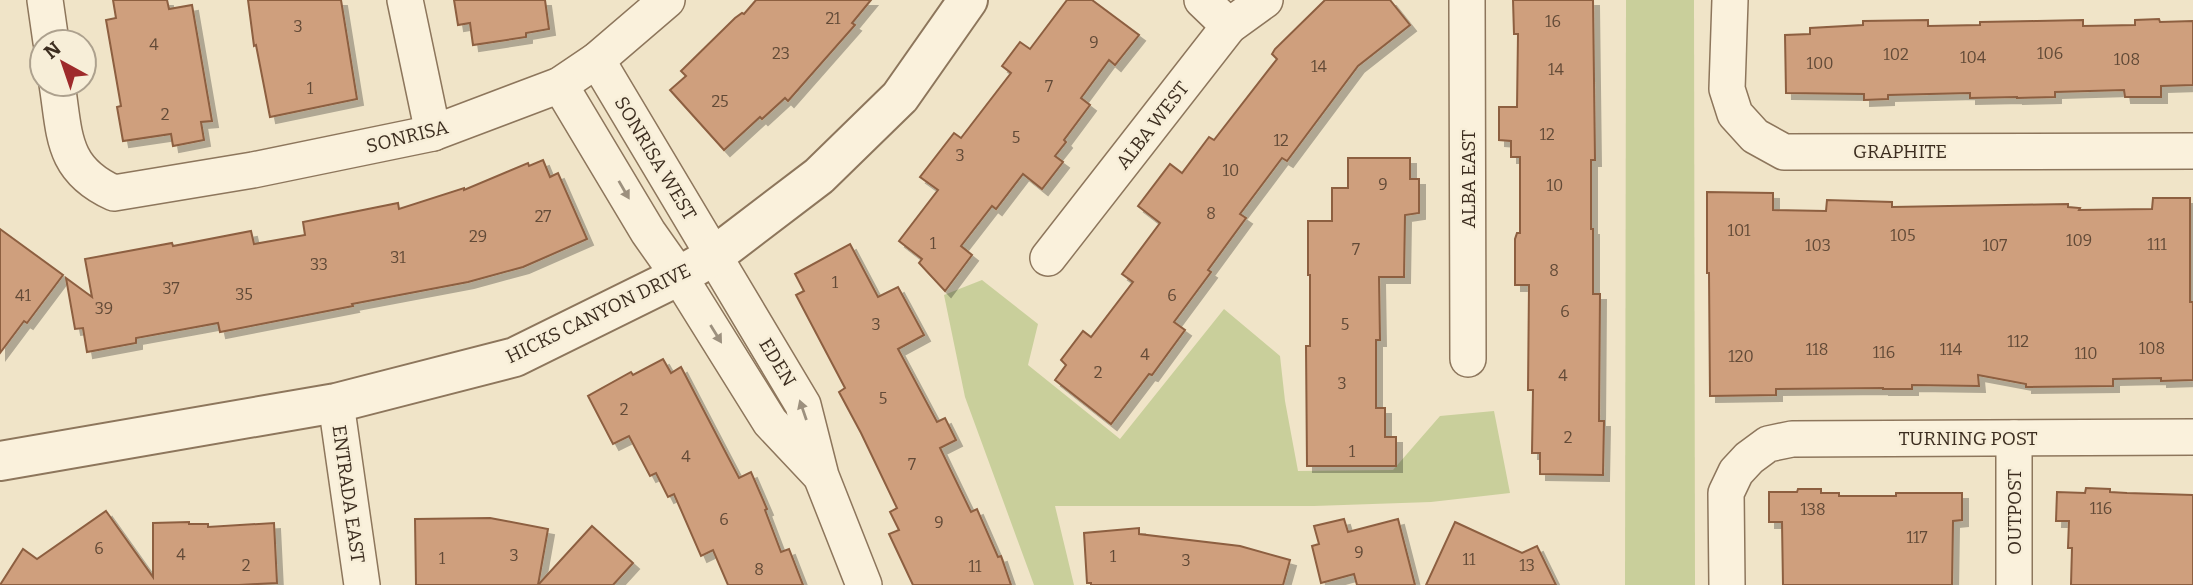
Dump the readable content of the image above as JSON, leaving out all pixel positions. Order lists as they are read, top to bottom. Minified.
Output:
{"streets":{"street":["ALBA WEST","SONRISA","GRAPHITE","SONRISA WEST","ALBA EAST","HICKS CANYON DRIVE","EDEN","TURNING POST","ENTRADA EAST","OUTPOST"]},"crossings":[["SONRISA","SONRISA WEST"],["SONRISA WEST","HICKS CANYON DRIVE"],["SONRISA WEST","EDEN"],["HICKS CANYON DRIVE","EDEN"],["HICKS CANYON DRIVE","ENTRADA EAST"],["TURNING POST","OUTPOST"]],"house_numbers":["21","16","3","9","4","23","106","102","104","108","100","14","14","7","1","25","2","12","5","12","3","10","9","10","8","27","101","105","29","109","1","111","103","107","7","31","33","8","1","37","35","41","6","39","6","3","5","112","108","118","114","116","110","4","120","2","4","3","5","2","2","1","4","7","116","138","6","9","117","6","9","4","3","1","1","11","3","2","13","11","8"],"north":"top left"}
